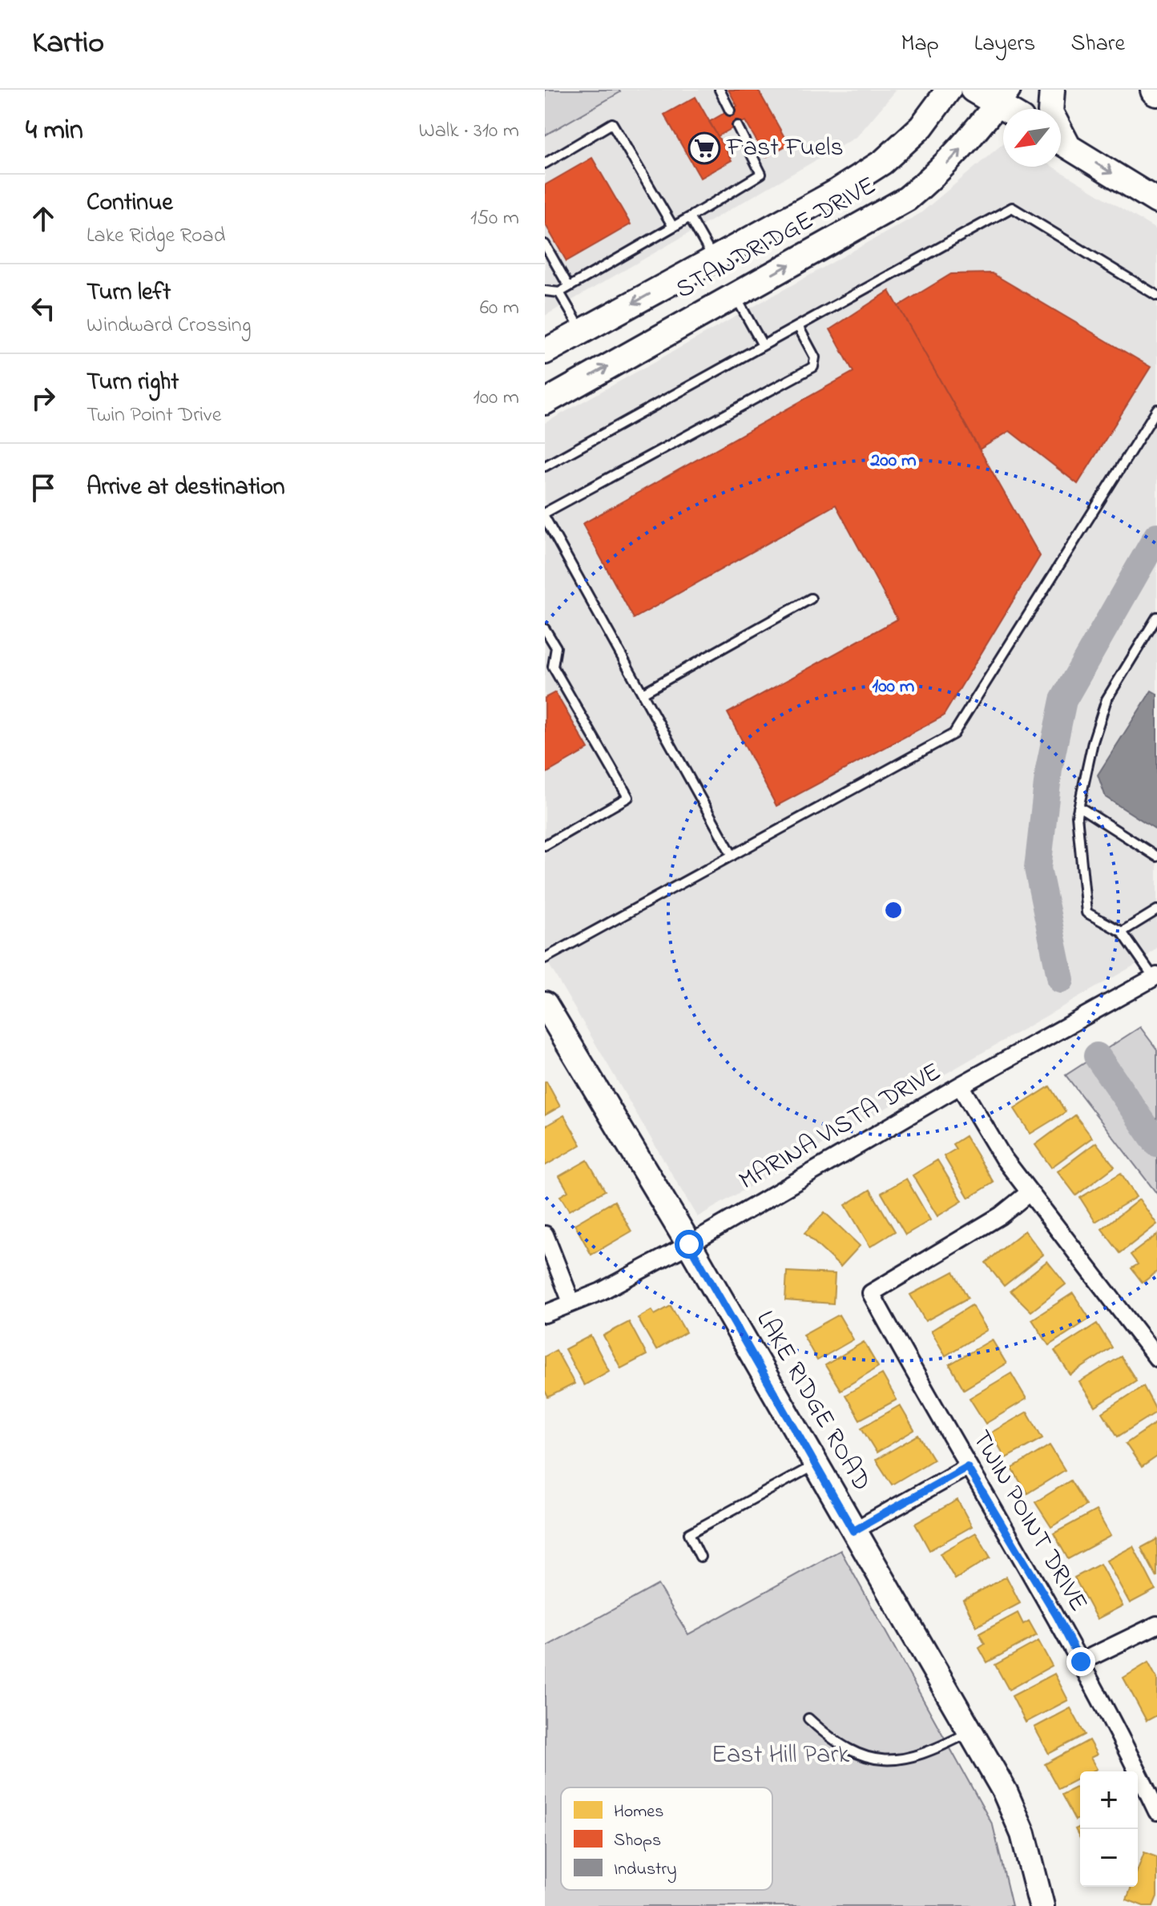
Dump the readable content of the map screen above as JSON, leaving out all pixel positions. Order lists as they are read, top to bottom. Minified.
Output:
{"streets":{"street":["STANDRIDGE DRIVE","MARINA VISTA DRIVE","LAKE RIDGE ROAD","TWIN POINT DRIVE"]},"crossings":[["MARINA VISTA DRIVE","LAKE RIDGE ROAD"]],"parks":["East Hill Park"],"places":{"supermarket":["Fast Fuels"]},"legend":["Homes","Shops","Industry"],"north":"bottom left","page":{"header":"Kartio","nav":["Map","Layers","Share"],"heading":["4 min","Walk · 310 m"],"list":[["Continue","Lake Ridge Road","150 m"],["Turn left","Windward Crossing","60 m"],["Turn right","Twin Point Drive","100 m"],"Arrive at destination"],"map_buttons":["+","−"]},"rings":["200 m","100 m"]}
